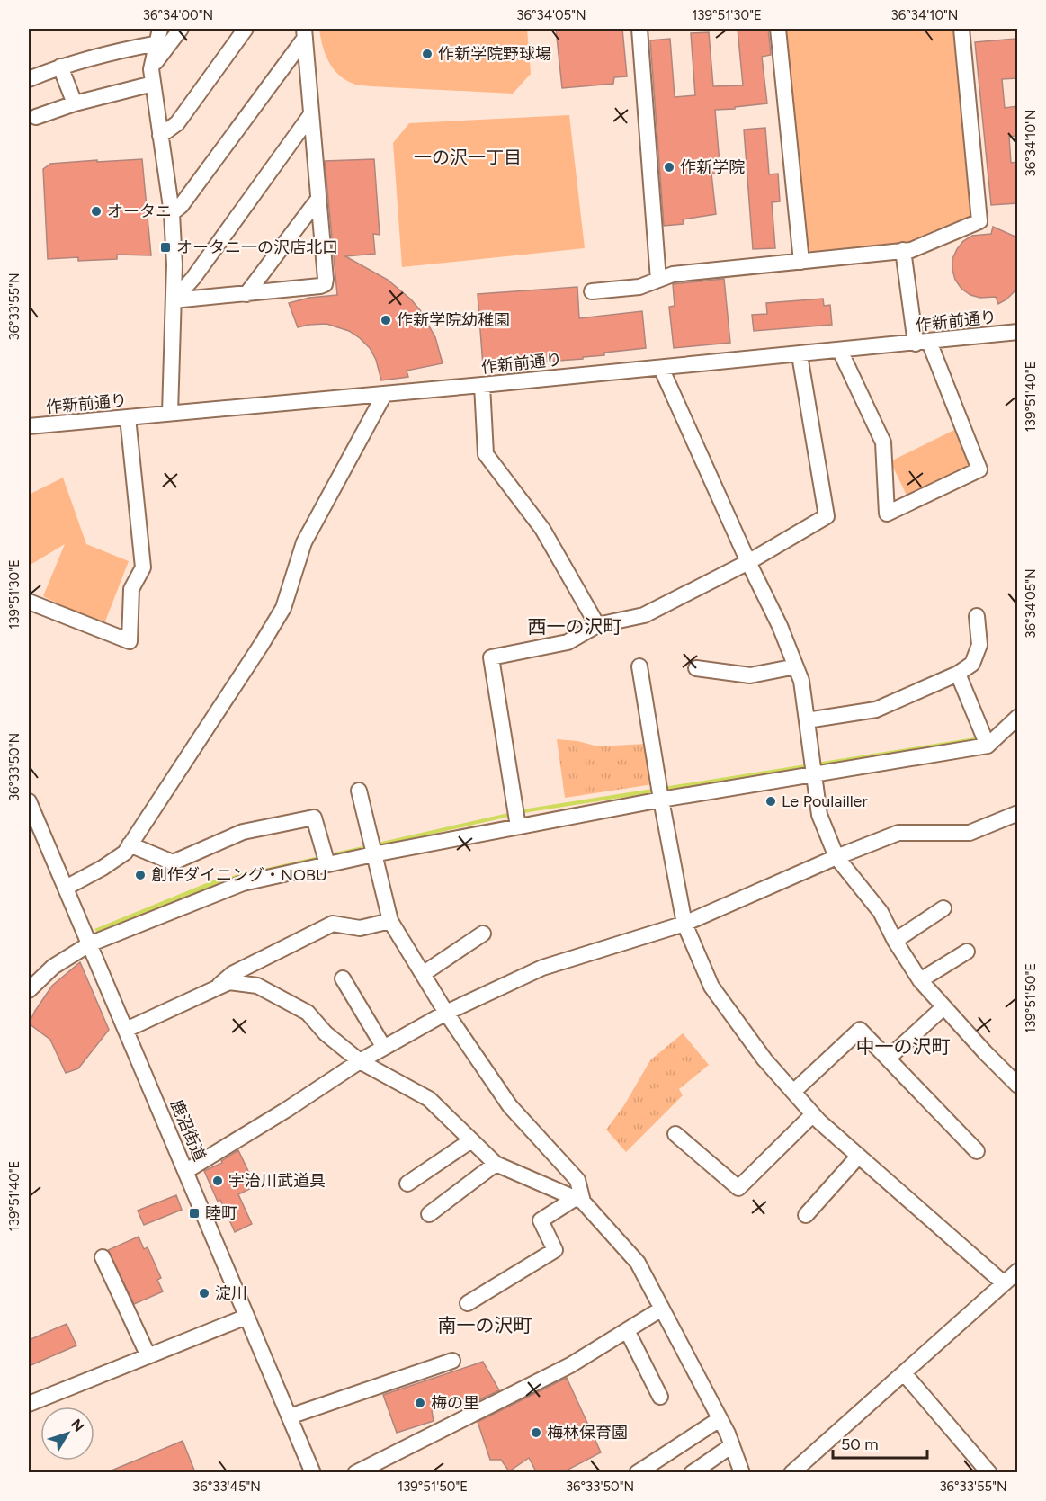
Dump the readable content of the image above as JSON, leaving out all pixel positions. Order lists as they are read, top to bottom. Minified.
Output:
{"streets":{"street":["作新前通り","鹿沼街道"]},"districts":["一の沢一丁目","西一の沢町","中一の沢町","南一の沢町"],"places":{"other":["作新学院野球場","作新学院","オータニ","作新学院幼稚園","Le Poulailler","創作ダイニング・NOBU","宇治川武道具","淀川","梅の里","梅林保育園"],"transit":["オータニ一の沢店北口","睦町"]},"scale_bar":"50 m","north":"top right","coordinates":["36°34'00\"N","36°34'05\"N","139°51'30\"E","36°34'10\"N","36°33'55\"N","139°51'40\"E","36°33'50\"N","139°51'50\"E","36°33'45\"N"]}
